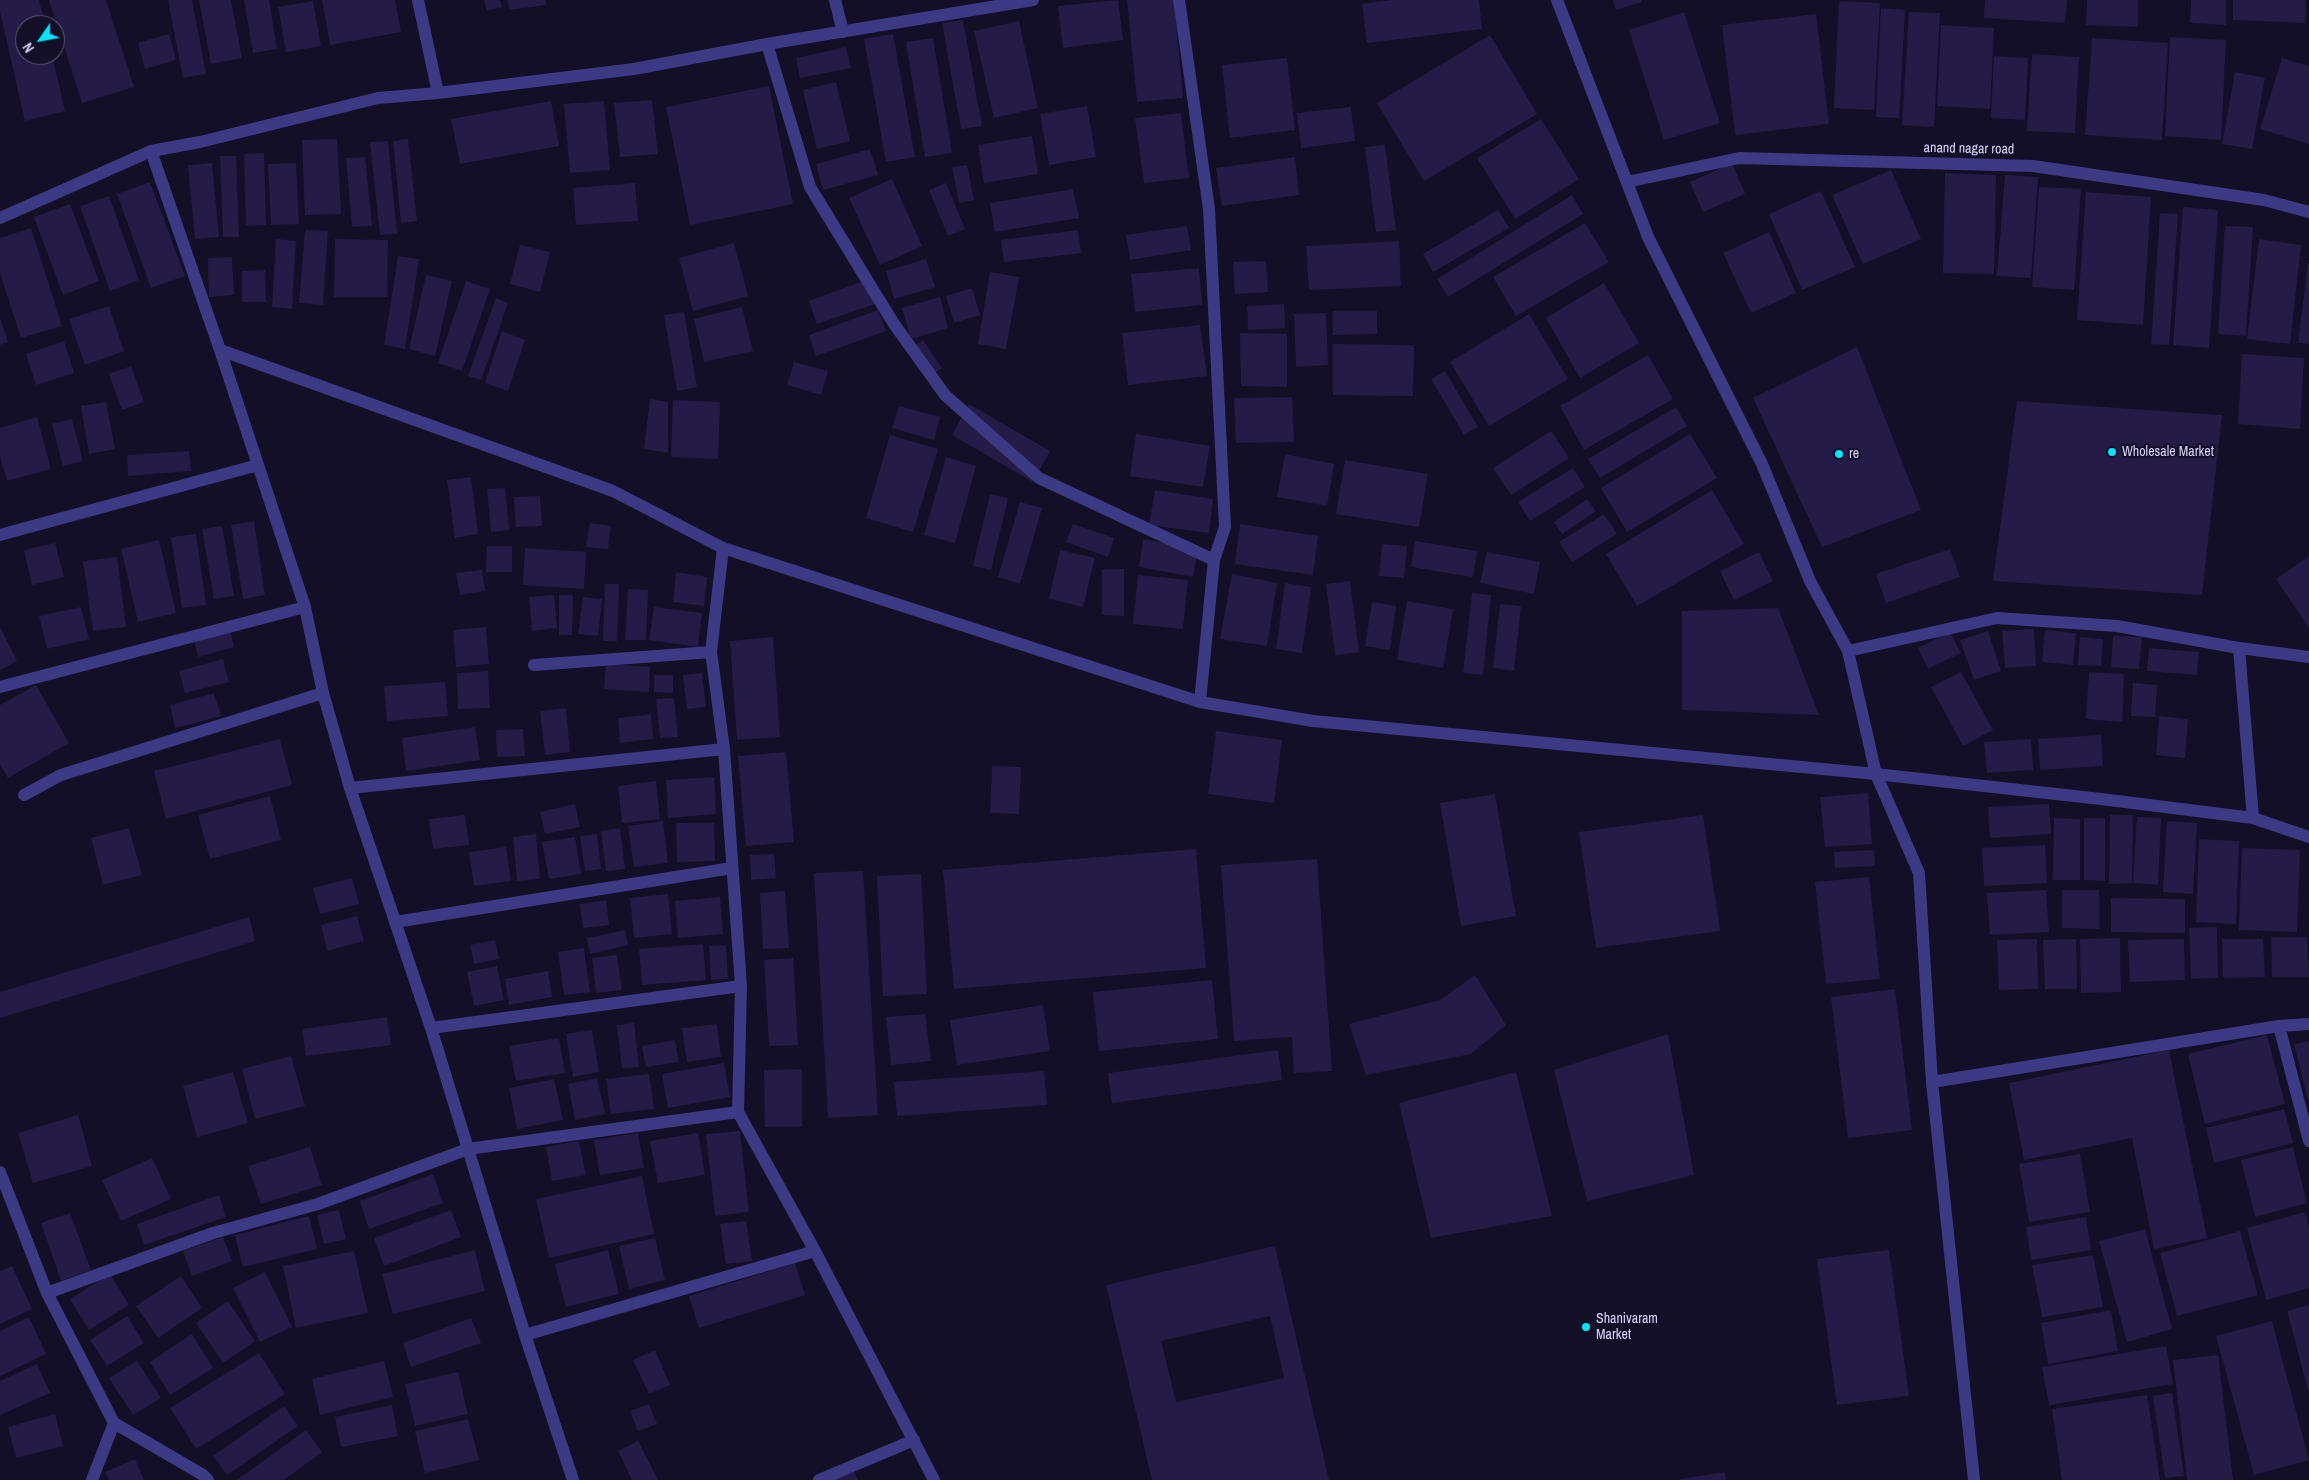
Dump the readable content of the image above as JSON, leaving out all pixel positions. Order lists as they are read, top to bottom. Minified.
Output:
{"streets":{"street":["anand nagar road"]},"places":["Wholesale Market","re","Shanivaram Market"],"north":"bottom left"}
